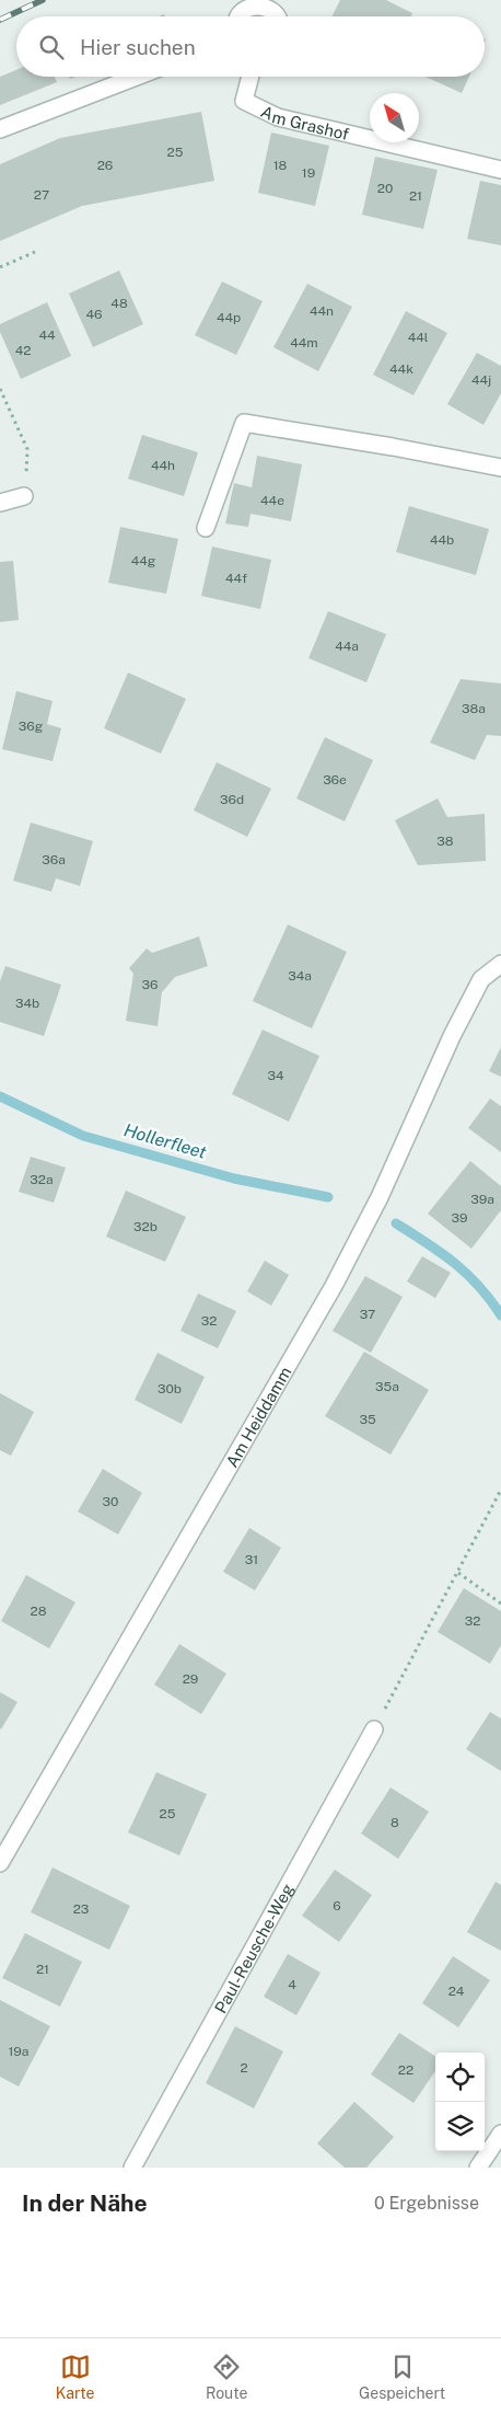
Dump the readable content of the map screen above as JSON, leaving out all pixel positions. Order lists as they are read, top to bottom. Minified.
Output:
{"streets":{"street":["Am Grashof","Am Heiddamm","Paul-Reusche-Weg"]},"water":["Hollerfleet"],"house_numbers":["25","26","18","19","20","27","21","48","44n","46","44p","44","44l","44m","42","44k","44j","44h","44e","44b","44g","44f","44a","38a","36g","36e","36d","38","36a","34a","36","34b","34","32a","39a","39","32b","37","32","35a","30b","35","30","31","28","32","29","25","8","6","23","21","4","24","19a","2","22"],"north":"top left","page":{"search":"Hier suchen","heading":["In der Nähe","0 Ergebnisse"],"nav":["Karte","Route","Gespeichert"]}}
